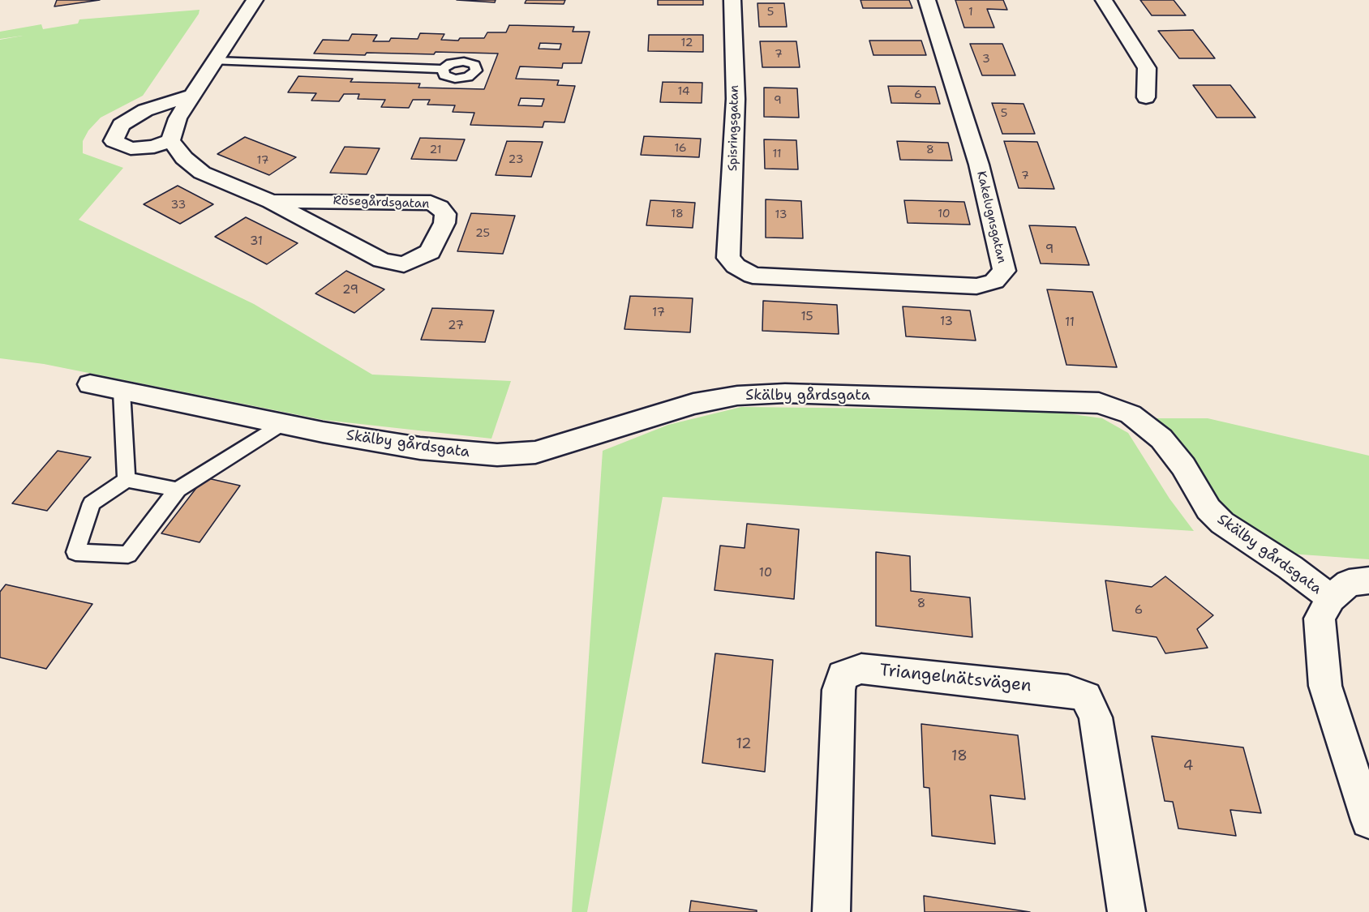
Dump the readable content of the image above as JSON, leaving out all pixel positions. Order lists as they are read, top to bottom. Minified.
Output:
{"streets":{"street":["Spisringsgatan","Rösegårdsgatan","Kakelugnsgatan","Skälby gårdsgata","Triangelnätsvägen"]},"crossings":[["Spisringsgatan","Kakelugnsgatan"]],"house_numbers":["5","1","12","7","3","14","6","9","5","16","21","8","11","23","17","7","33","18","10","13","25","31","9","29","17","15","13","11","27","10","8","6","12","18","4"]}
